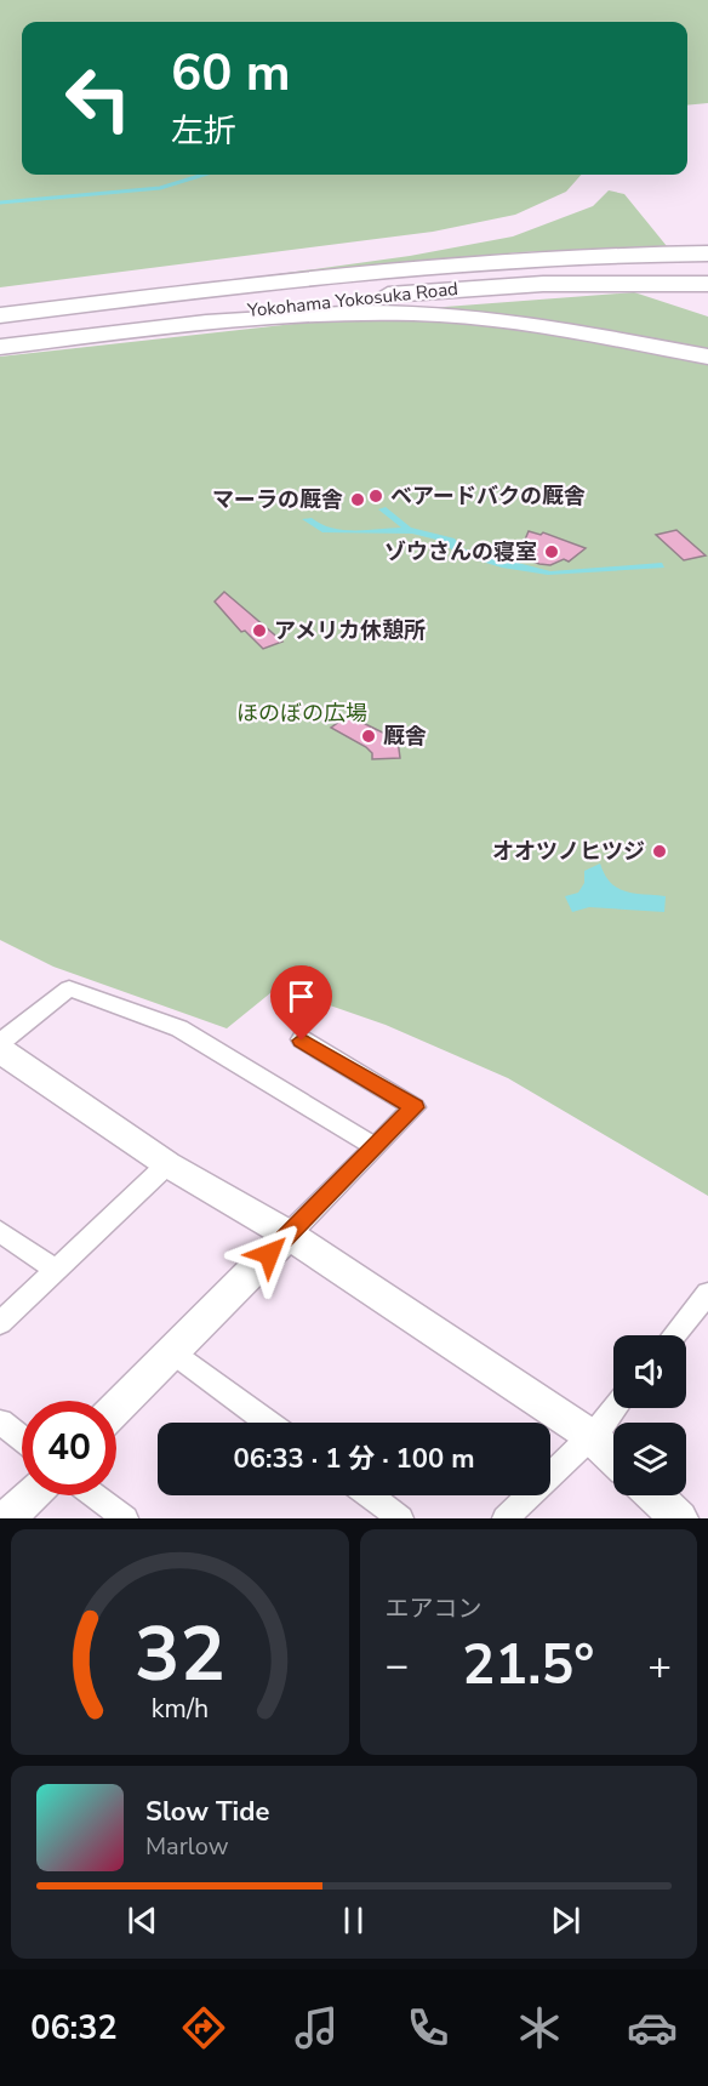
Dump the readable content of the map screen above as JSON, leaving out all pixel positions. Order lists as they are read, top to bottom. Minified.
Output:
{"streets":{"highway":["Yokohama Yokosuka Road"]},"parks":["ほのぼの広場"],"places":["ベアードバクの厩舎","マーラの厩舎","ゾウさんの寝室","アメリカ休憩所","厩舎","オオツノヒツジ"],"page":{"turn":["60 m","左折"],"limit":"40","trip":"06:33 · 1 分 · 100 m","tile":"エアコン","heat":["−","21.5°","+"],"song":["Slow Tide","Marlow"],"tabs":"06:32","gauge":["32","km/h"]}}
